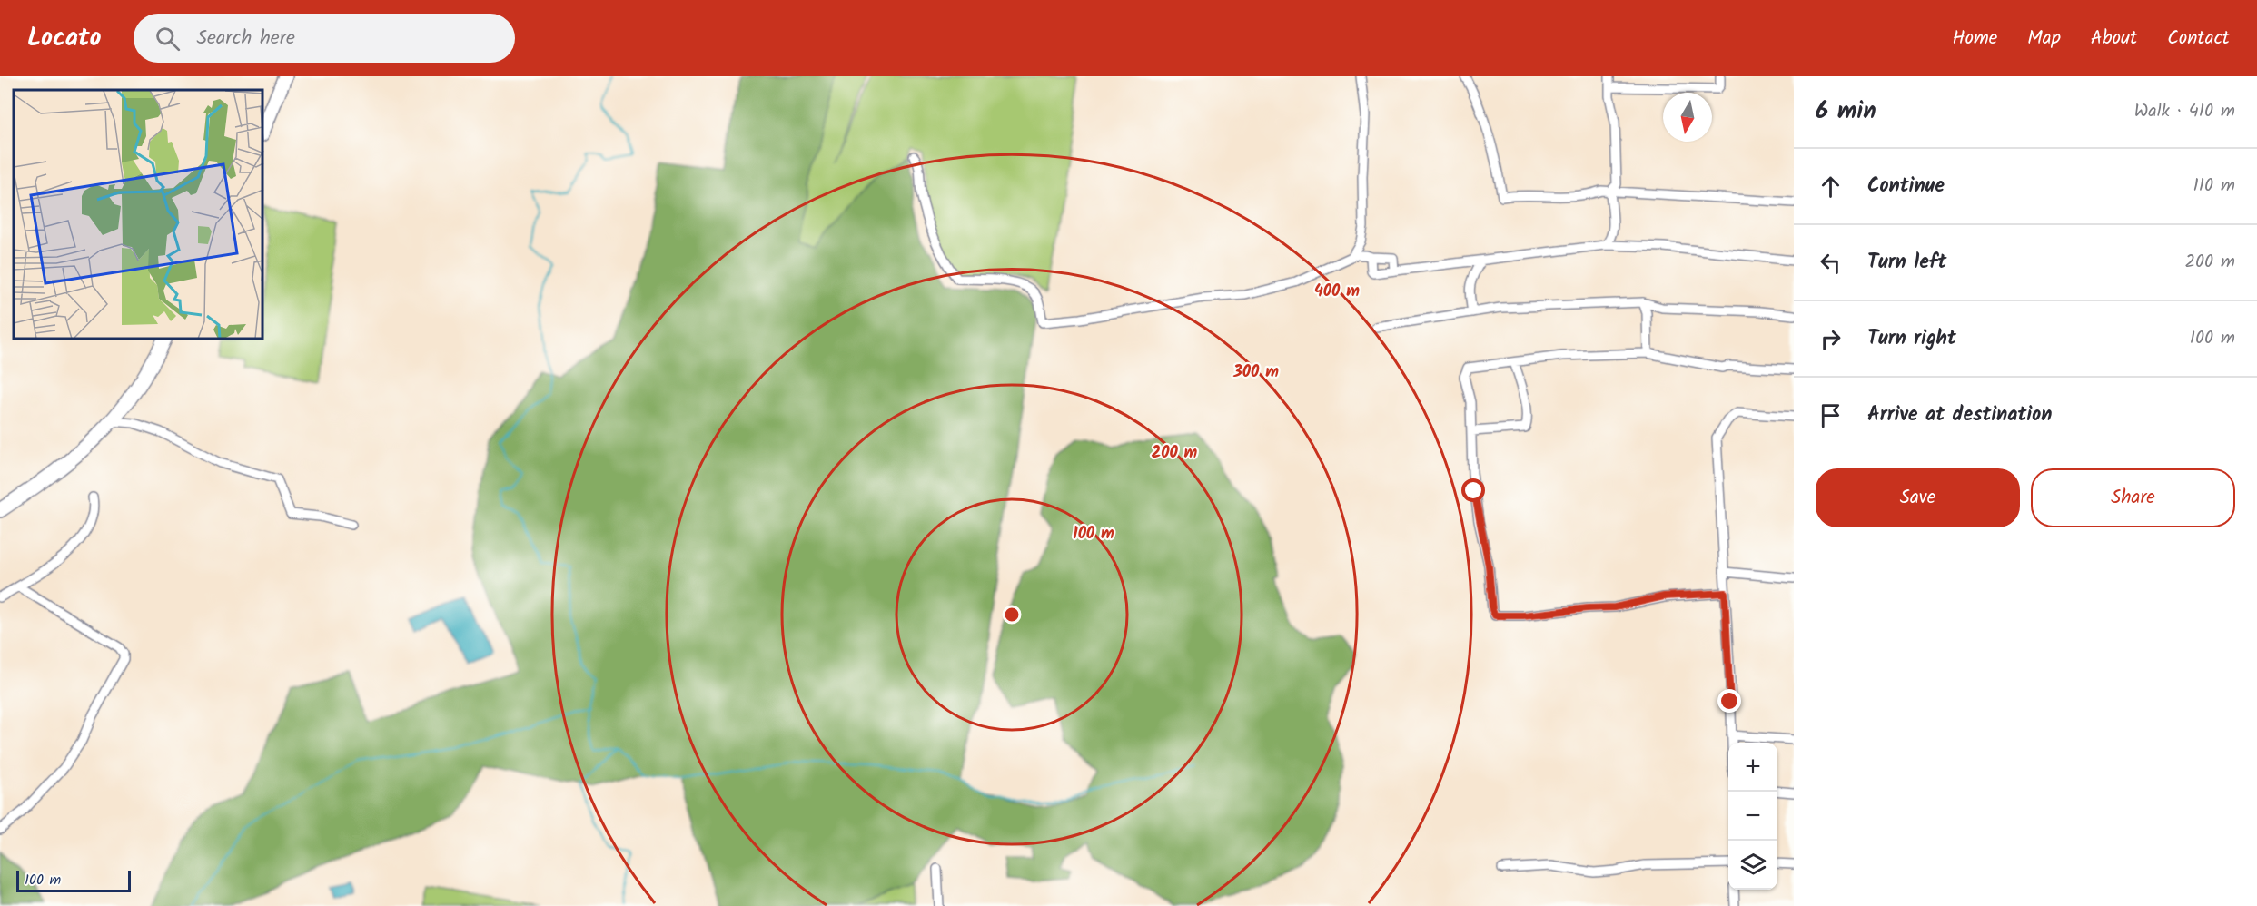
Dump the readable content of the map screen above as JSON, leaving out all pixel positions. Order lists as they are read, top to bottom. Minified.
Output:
{"scale_bar":"100 m","north":"bottom","page":{"header":"Locato","search":"Search here","nav":["Home","Map","About","Contact"],"heading":["6 min","Walk · 410 m"],"list":[["Continue","110 m"],["Turn left","200 m"],["Turn right","100 m"],"Arrive at destination"],"buttons":["Save","Share"],"map_buttons":["+","−"],"scale":"100 m"},"rings":["400 m","300 m","200 m","100 m"]}
